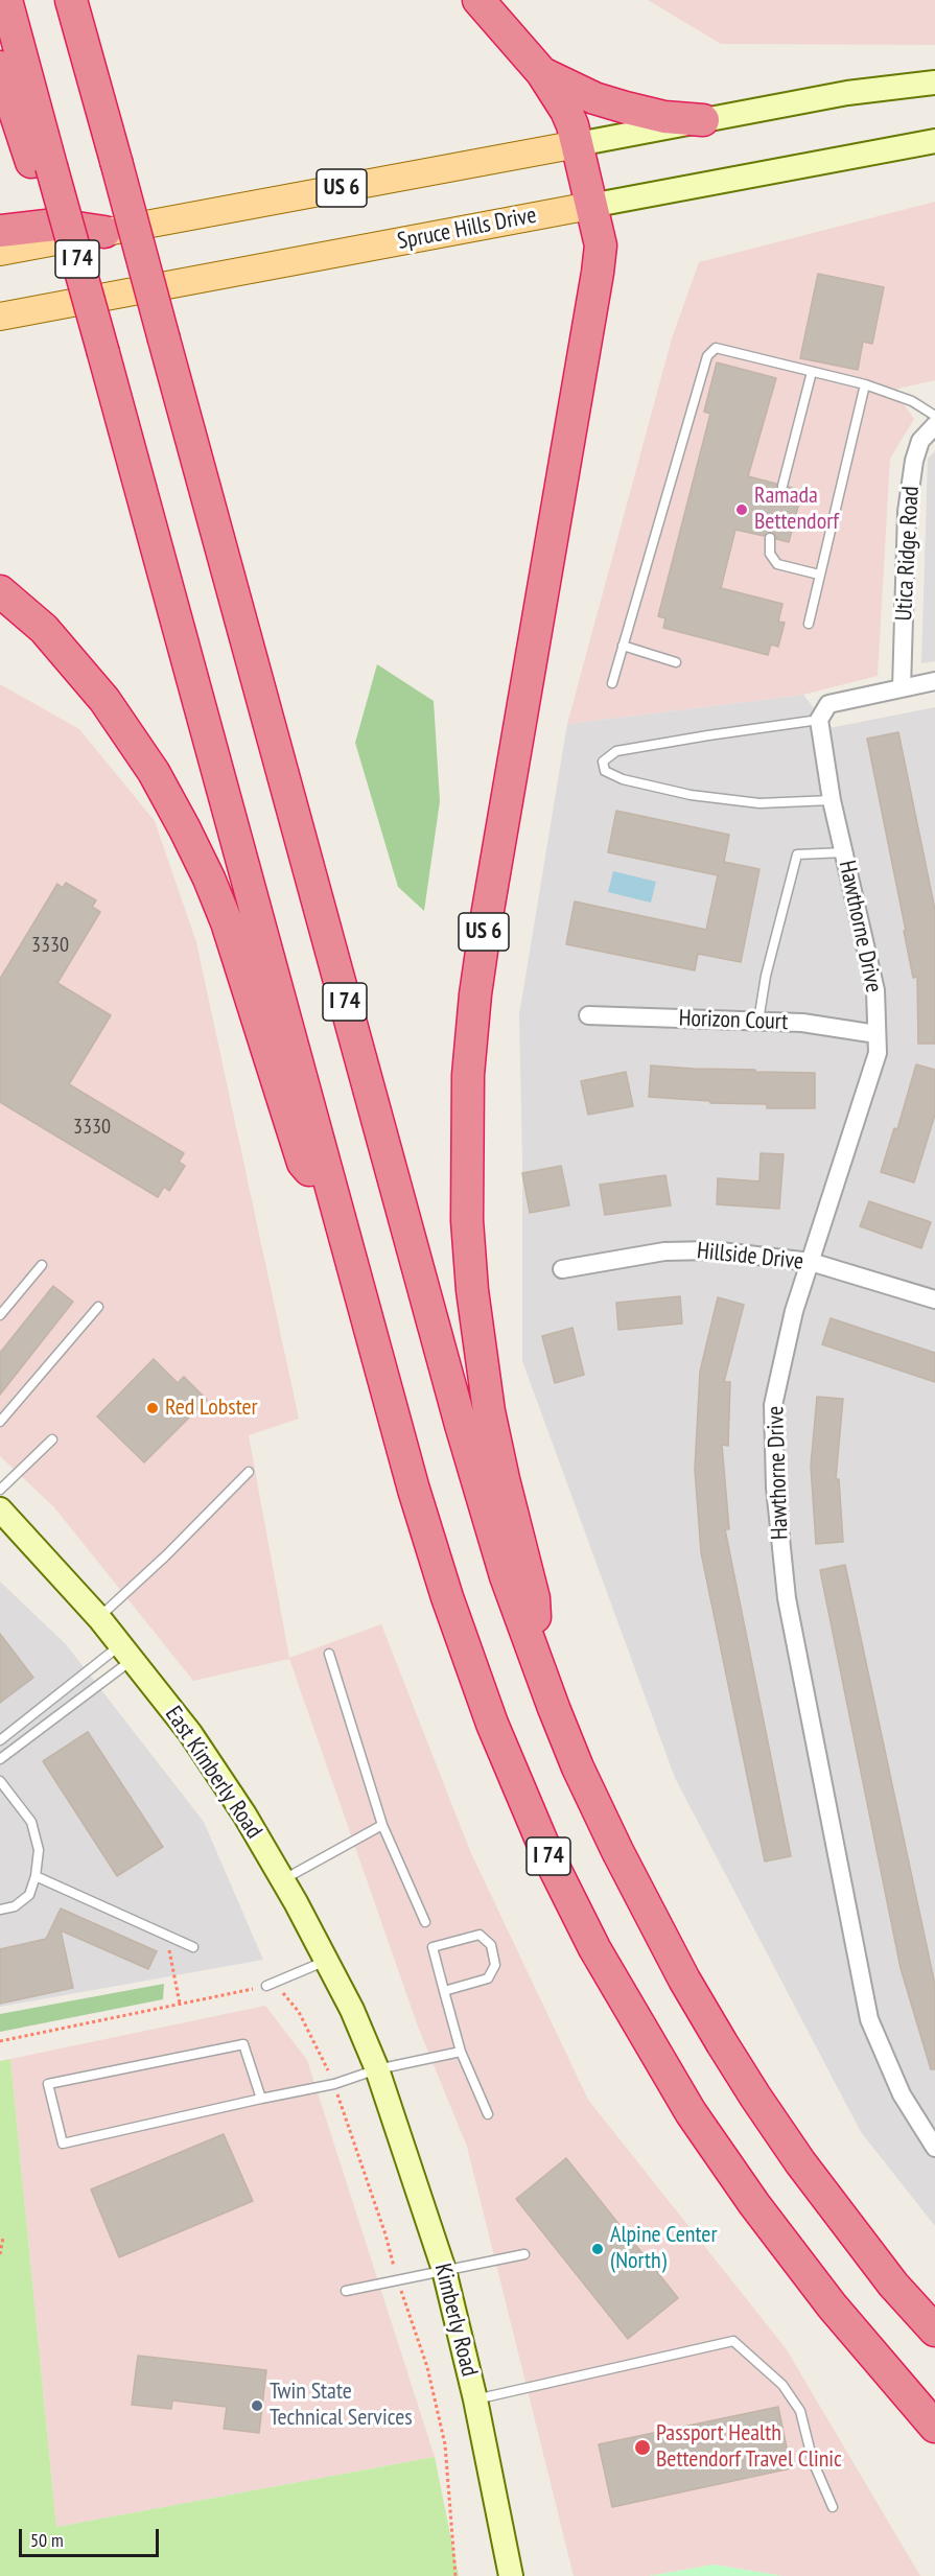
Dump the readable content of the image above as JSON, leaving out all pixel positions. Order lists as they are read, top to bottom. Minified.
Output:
{"streets":{"highway":["US 6","I 74"],"main road":["Spruce Hills Drive","East Kimberly Road","Kimberly Road"],"street":["Utica Ridge Road","Hawthorne Drive","Horizon Court","Hillside Drive"]},"crossings":[["US 6","Spruce Hills Drive"],["US 6","I 74"],["Hawthorne Drive","Horizon Court"],["Hawthorne Drive","Hillside Drive"],["East Kimberly Road","Kimberly Road"]],"places":["Ramada Bettendorf","Red Lobster","Alpine Center (North)","Twin State Technical Services","Passport Health Bettendorf Travel Clinic"],"house_numbers":["3330","3330"],"scale_bar":"50 m"}
